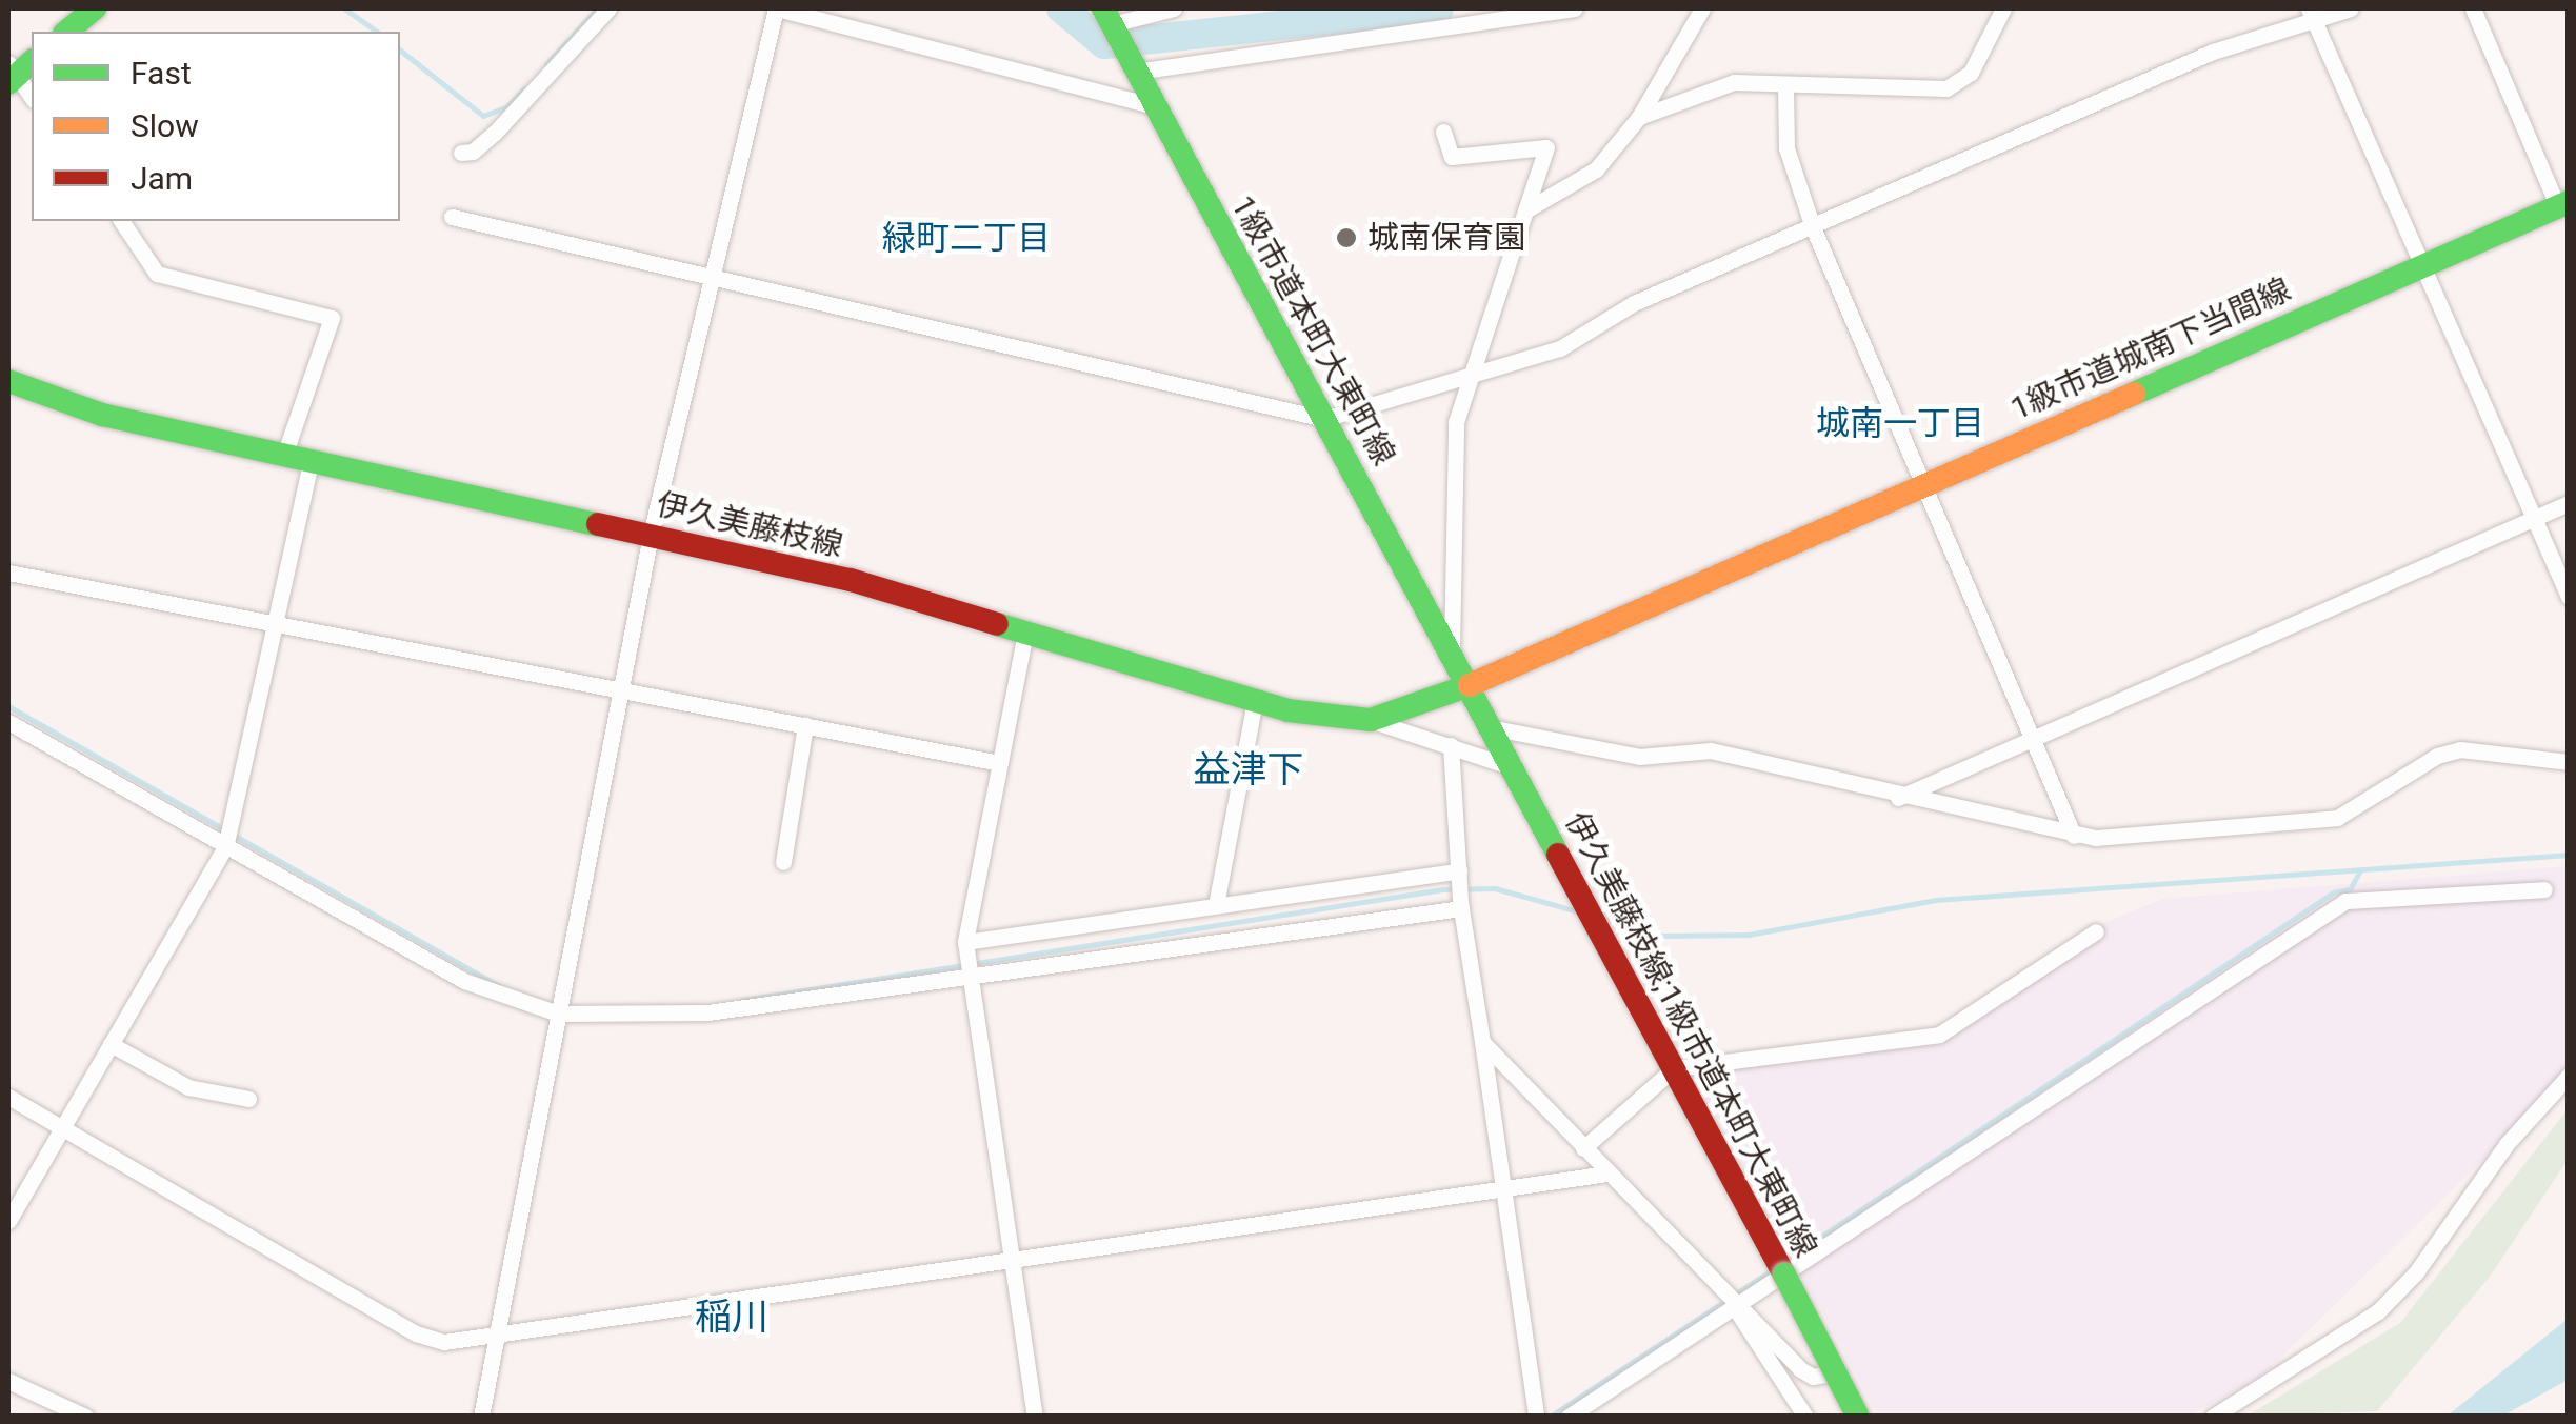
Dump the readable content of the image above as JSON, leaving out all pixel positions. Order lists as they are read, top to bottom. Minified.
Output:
{"streets":{"main road":["1級市道本町大東町線","1級市道城南下当間線","伊久美藤枝線","伊久美藤枝線;1級市道本町大東町線"]},"crossings":[["1級市道本町大東町線","1級市道城南下当間線"],["1級市道本町大東町線","伊久美藤枝線;1級市道本町大東町線"],["1級市道城南下当間線","伊久美藤枝線;1級市道本町大東町線"]],"districts":["緑町二丁目","城南一丁目","益津下","稲川"],"places":["城南保育園"],"legend":["Fast","Slow","Jam"]}
